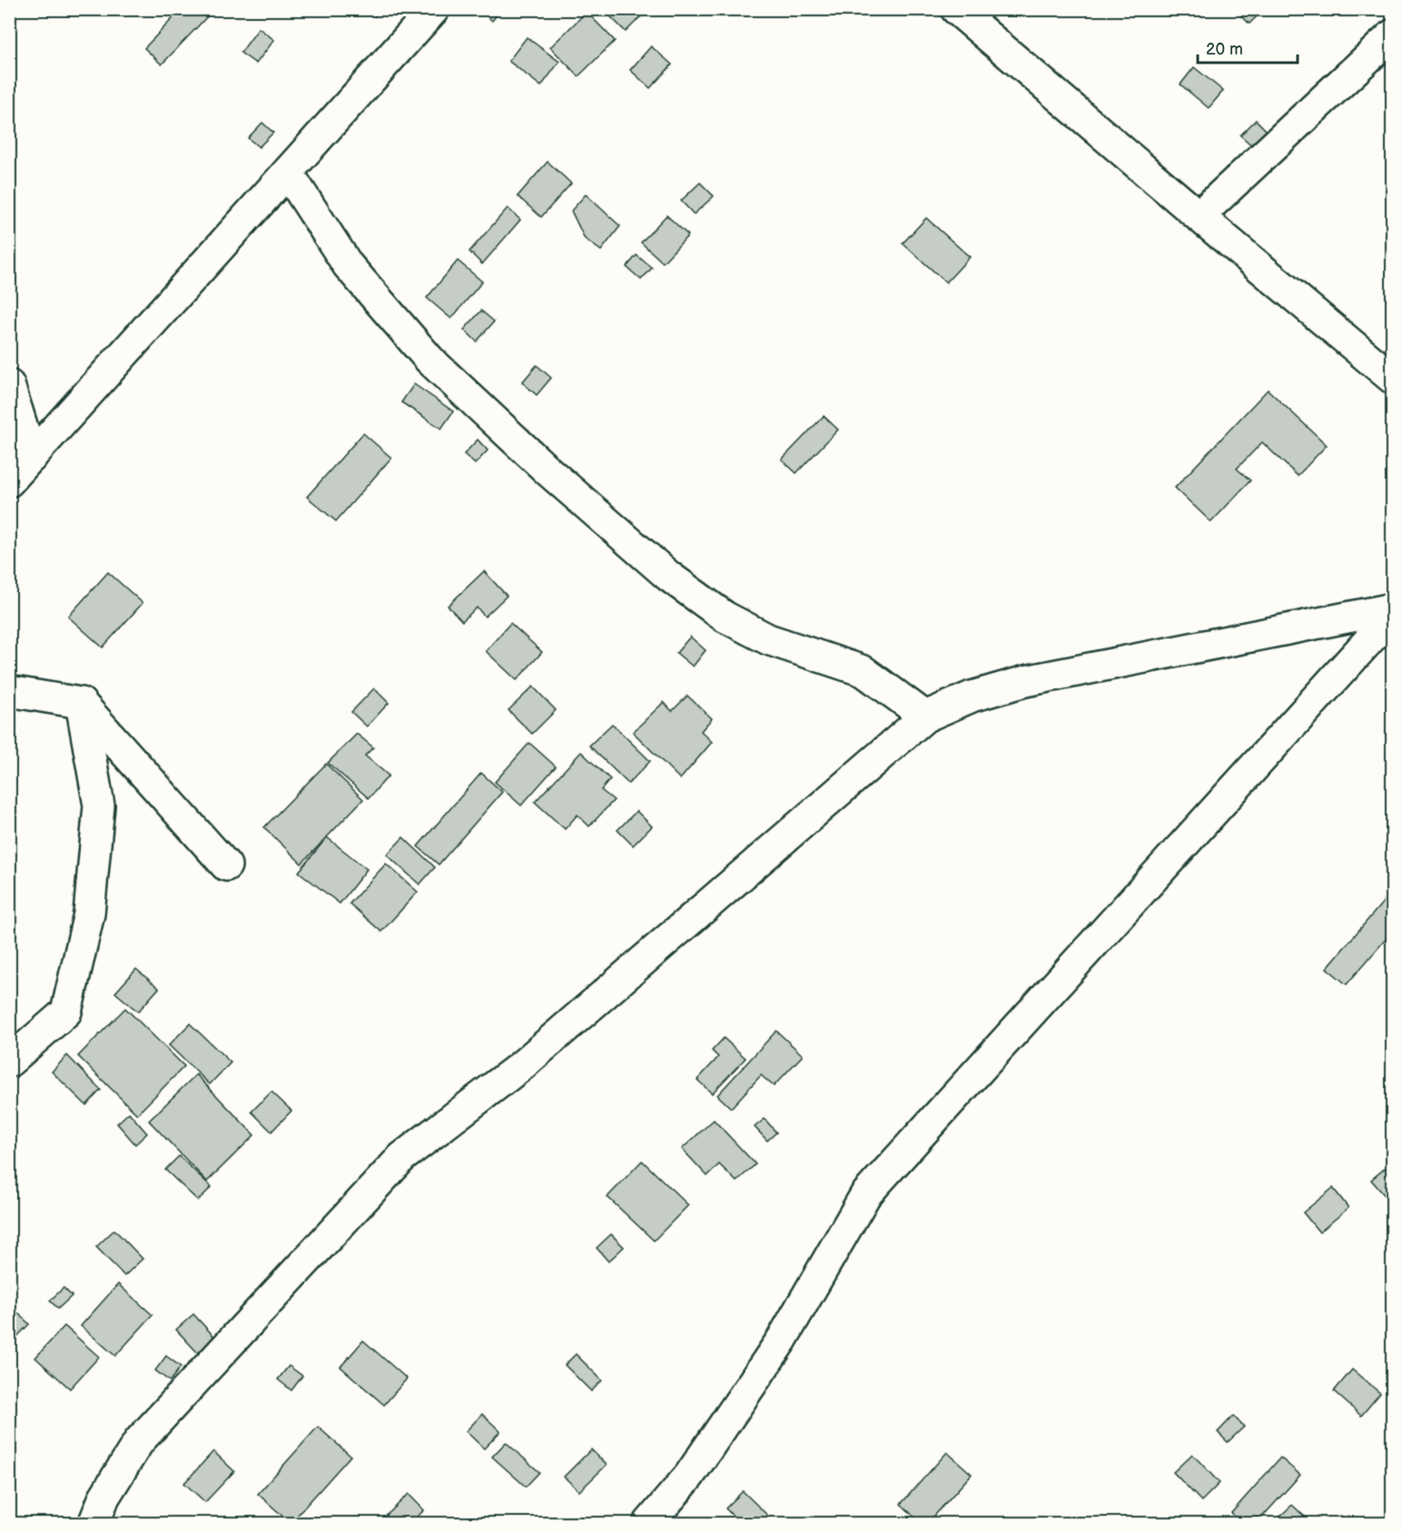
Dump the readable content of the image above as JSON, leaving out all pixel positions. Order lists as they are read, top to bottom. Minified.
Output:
{"scale_bar":"20 m"}
